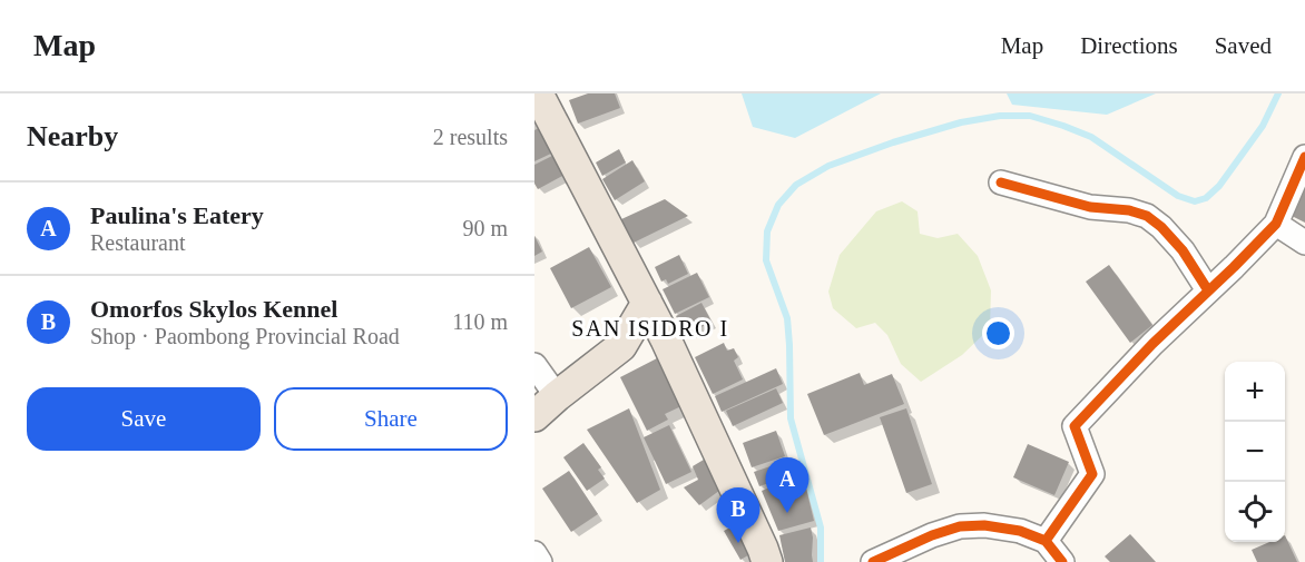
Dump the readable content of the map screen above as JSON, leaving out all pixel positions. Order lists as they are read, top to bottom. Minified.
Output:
{"districts":["SAN ISIDRO I"],"page":{"header":"Map","nav":["Map","Directions","Saved"],"heading":["Nearby","2 results"],"list":[{"mark":"A","name":"Paulina's Eatery","note":"Restaurant","value":"90 m"},{"mark":"B","name":"Omorfos Skylos Kennel","note":"Shop · Paombong Provincial Road","value":"110 m"}],"map_buttons":["+","−"],"buttons":["Save","Share"],"pins":["A","B"]}}
